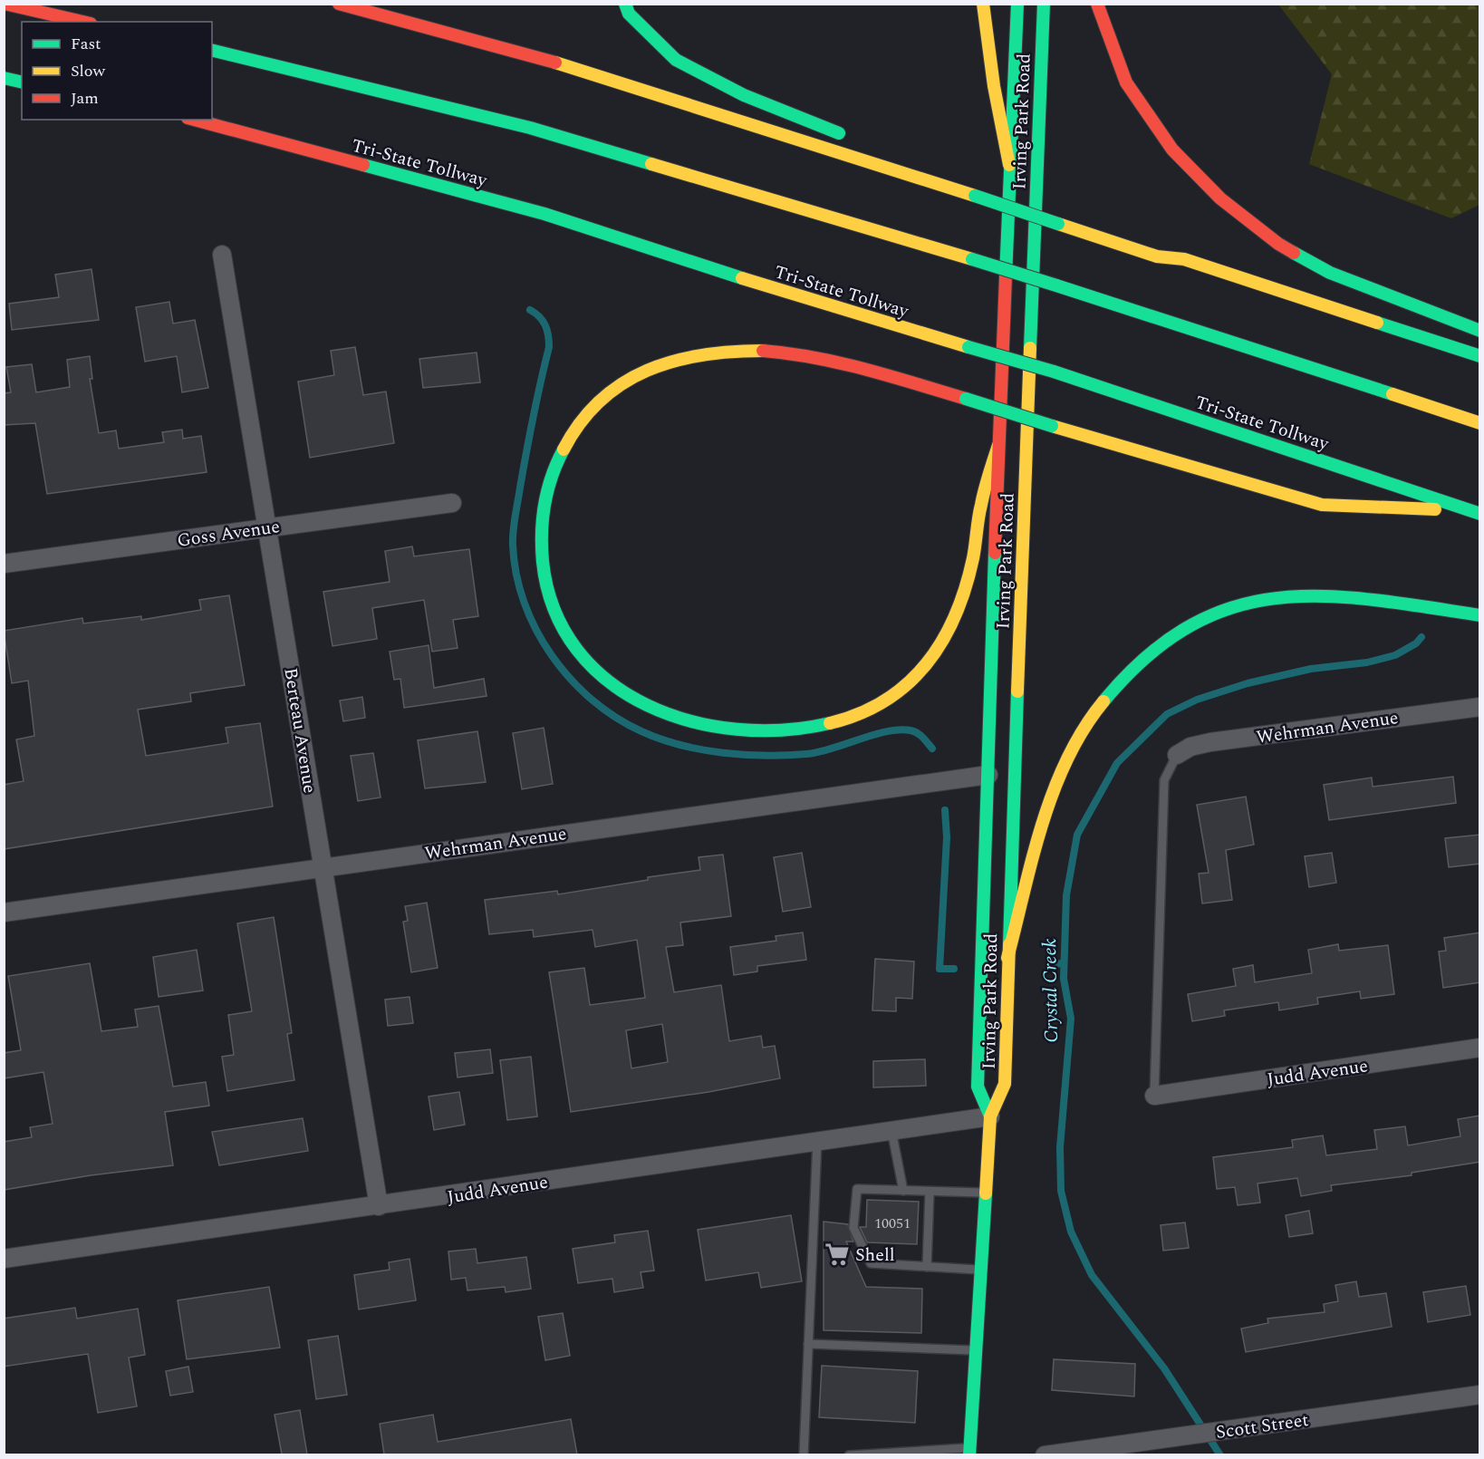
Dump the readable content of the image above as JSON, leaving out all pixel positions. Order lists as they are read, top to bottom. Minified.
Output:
{"streets":{"main road":["Irving Park Road","Tri-State Tollway"],"street":["Goss Avenue","Wehrman Avenue","Berteau Avenue","Judd Avenue","Scott Street"]},"crossings":[["Irving Park Road","Wehrman Avenue"],["Irving Park Road","Judd Avenue"],["Goss Avenue","Berteau Avenue"],["Wehrman Avenue","Berteau Avenue"],["Berteau Avenue","Judd Avenue"]],"water":["Crystal Creek"],"places":{"supermarket":["Shell"]},"house_numbers":["10051"],"legend":["Fast","Slow","Jam"]}
